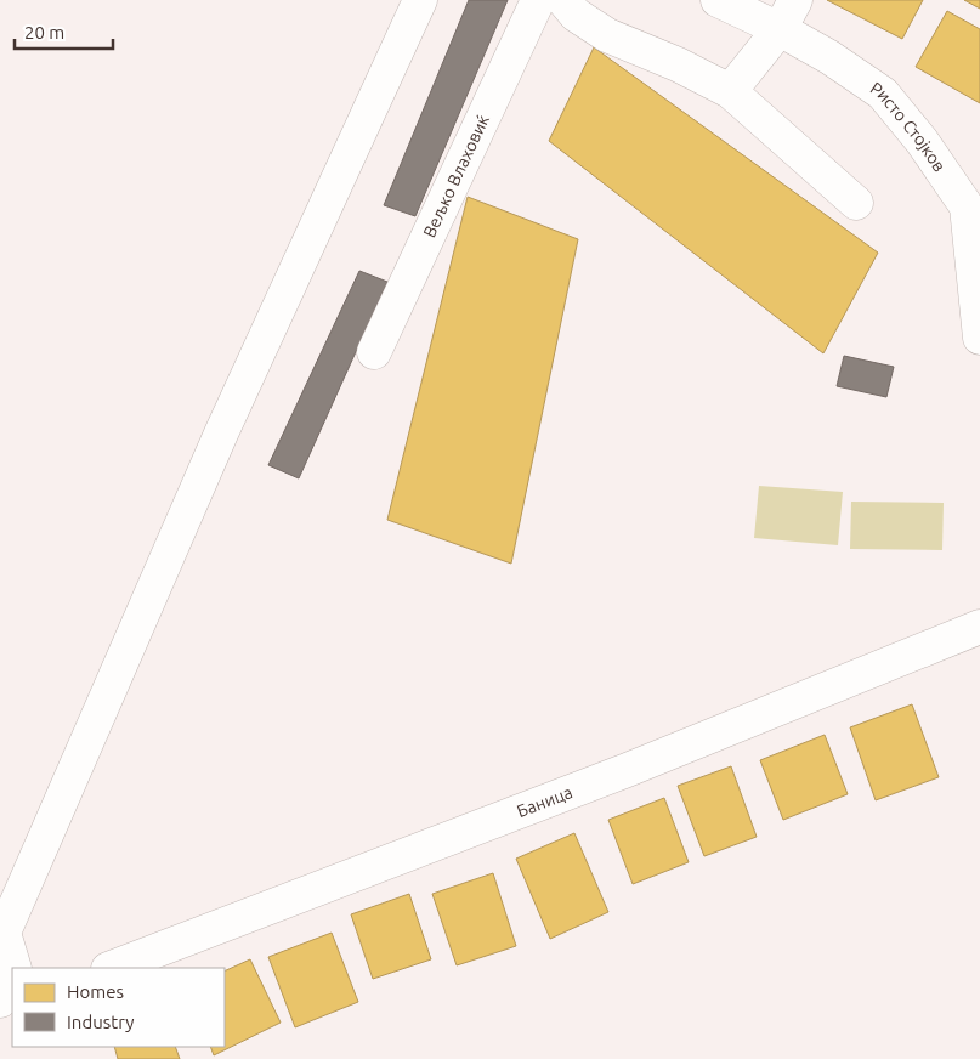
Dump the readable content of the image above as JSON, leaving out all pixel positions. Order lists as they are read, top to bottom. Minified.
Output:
{"streets":{"street":["Ристо Стојков","Вељко Влаховиќ","Баница"]},"legend":["Homes","Industry"],"scale_bar":"20 m"}
